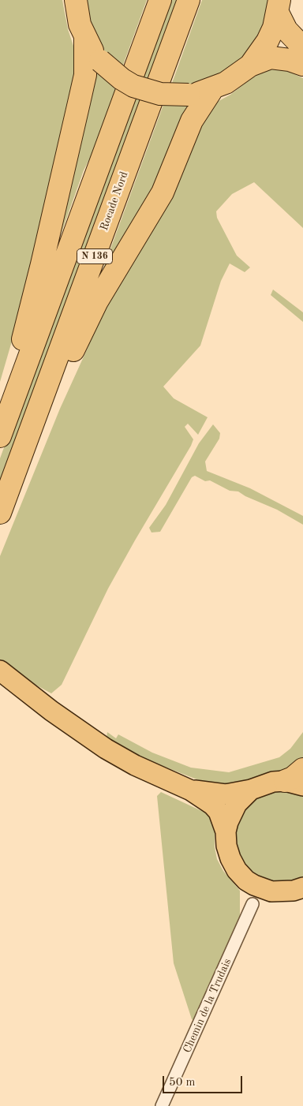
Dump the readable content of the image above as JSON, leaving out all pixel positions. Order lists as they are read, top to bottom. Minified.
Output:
{"streets":{"highway":["Rocade Nord","N 136"],"street":["Chemin de la Trudais"]},"scale_bar":"50 m"}
